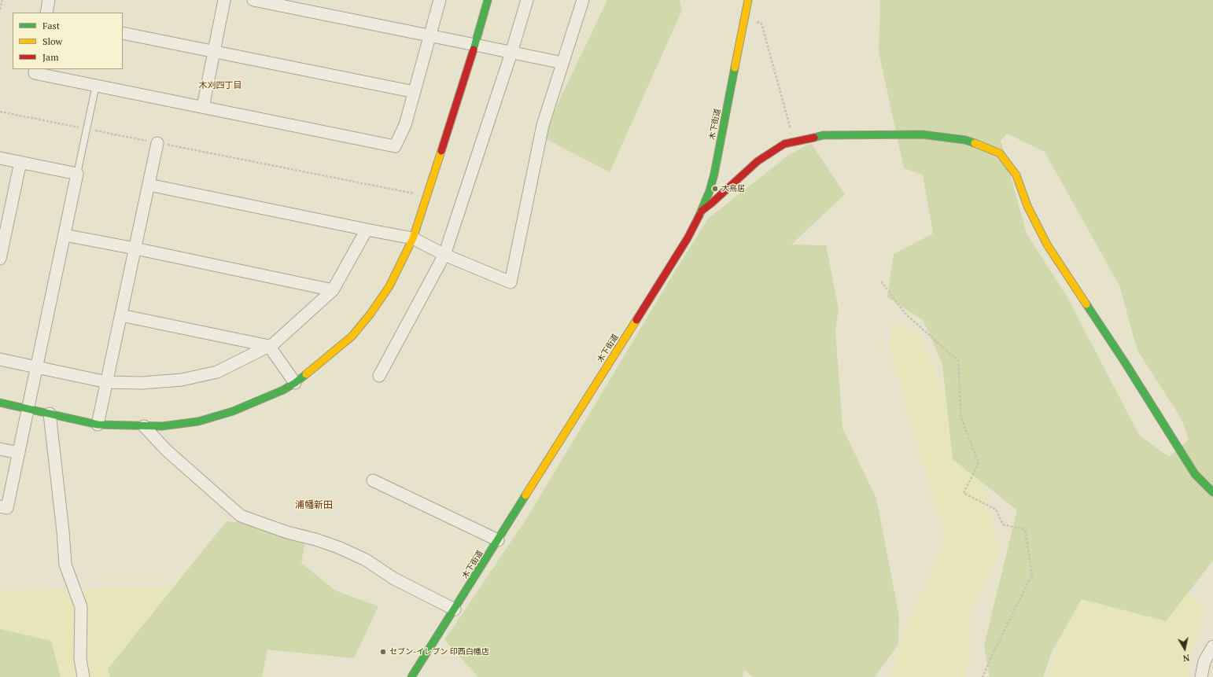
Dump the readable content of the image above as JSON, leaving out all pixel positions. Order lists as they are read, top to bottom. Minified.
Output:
{"streets":{"street":["木下街道"]},"districts":["木刈四丁目","浦幡新田"],"places":["大鳥居","セブン-イレブン 印西白幡店"],"legend":["Fast","Slow","Jam"],"north":"bottom"}
